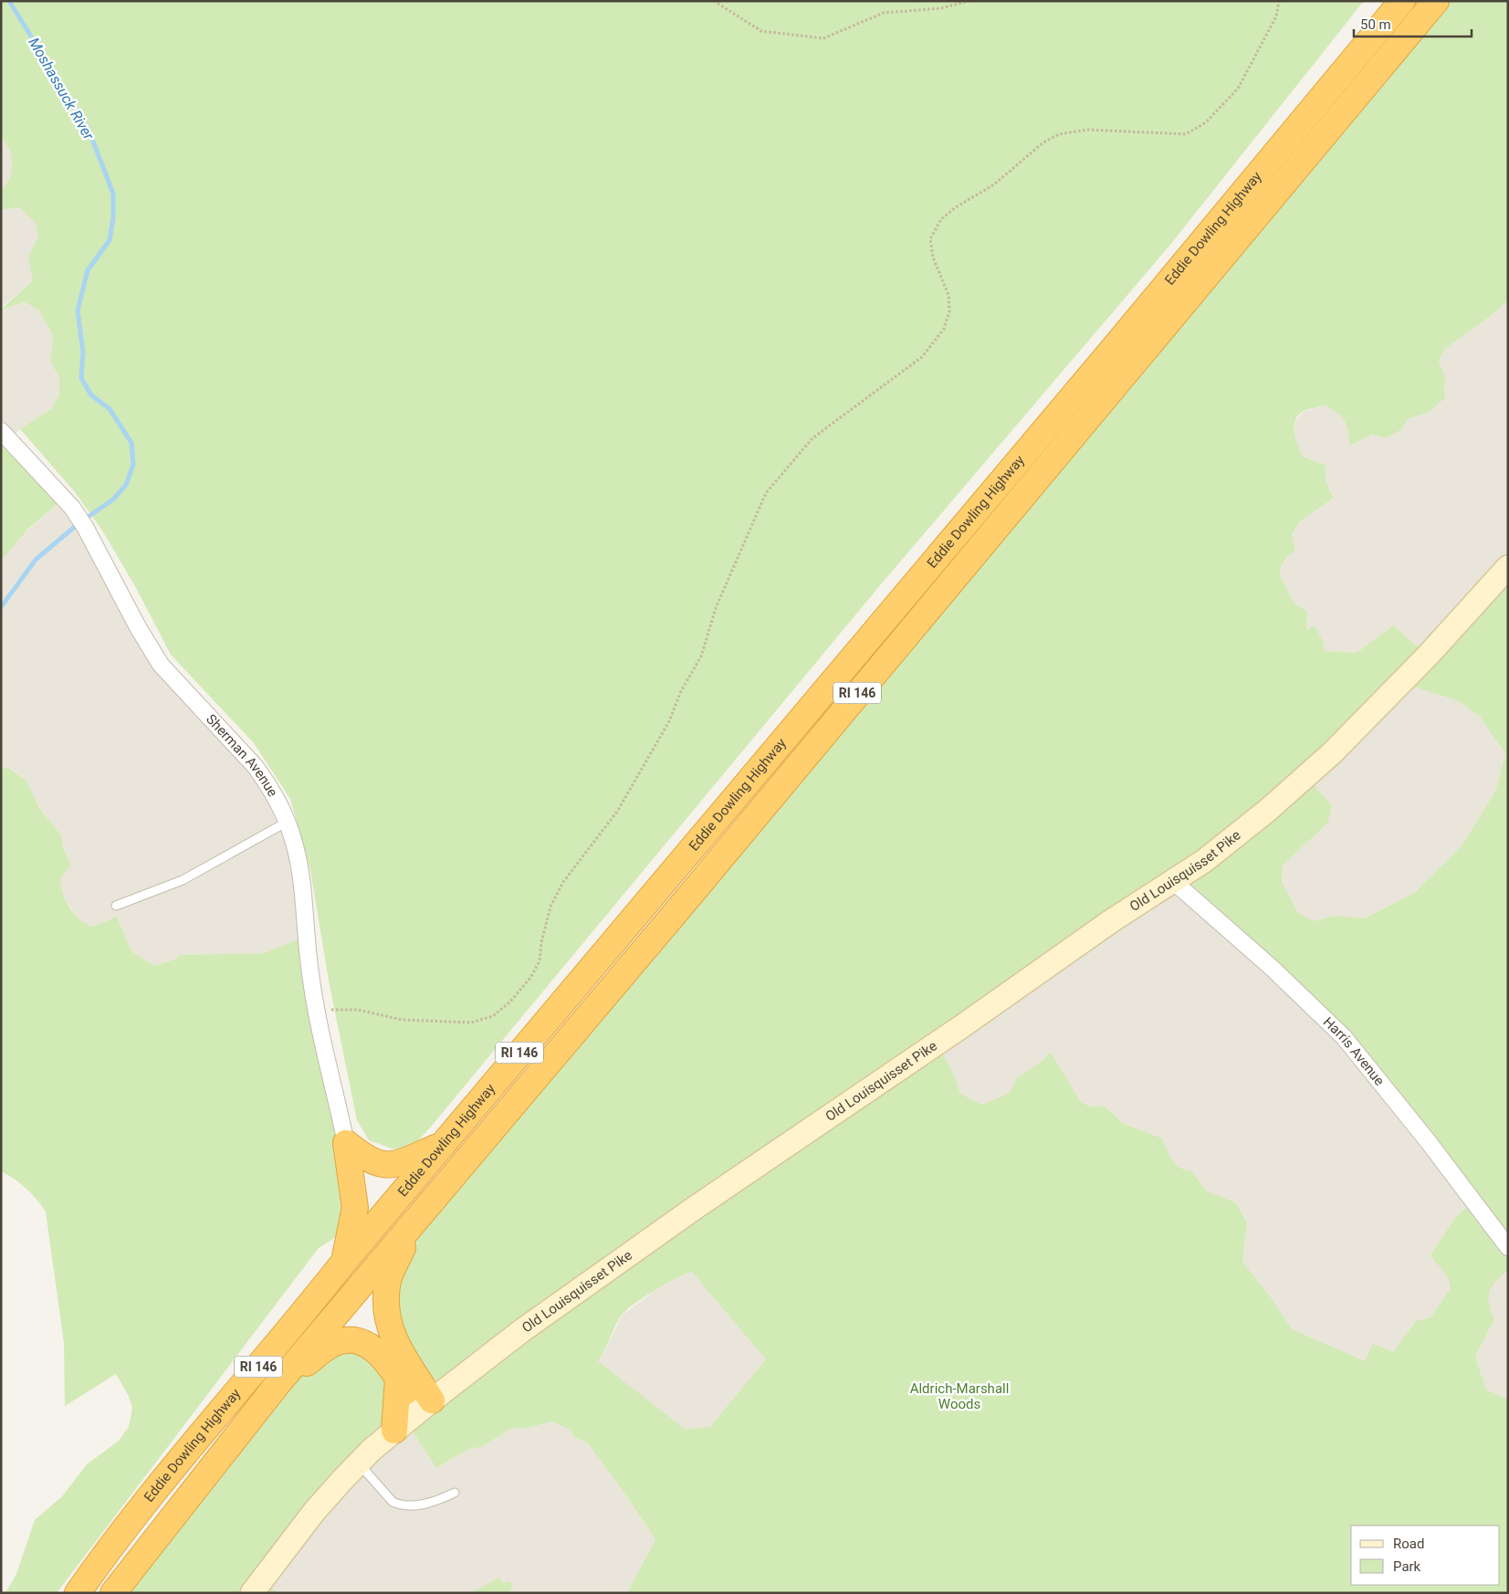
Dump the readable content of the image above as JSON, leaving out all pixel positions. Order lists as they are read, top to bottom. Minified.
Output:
{"streets":{"highway":["Eddie Dowling Highway","RI 146"],"street":["Sherman Avenue","Old Louisquisset Pike","Harris Avenue"]},"crossings":[["Old Louisquisset Pike","Harris Avenue"]],"water":["Moshassuck River"],"parks":["Aldrich-Marshall Woods"],"legend":["Road","Park"],"scale_bar":"50 m"}
